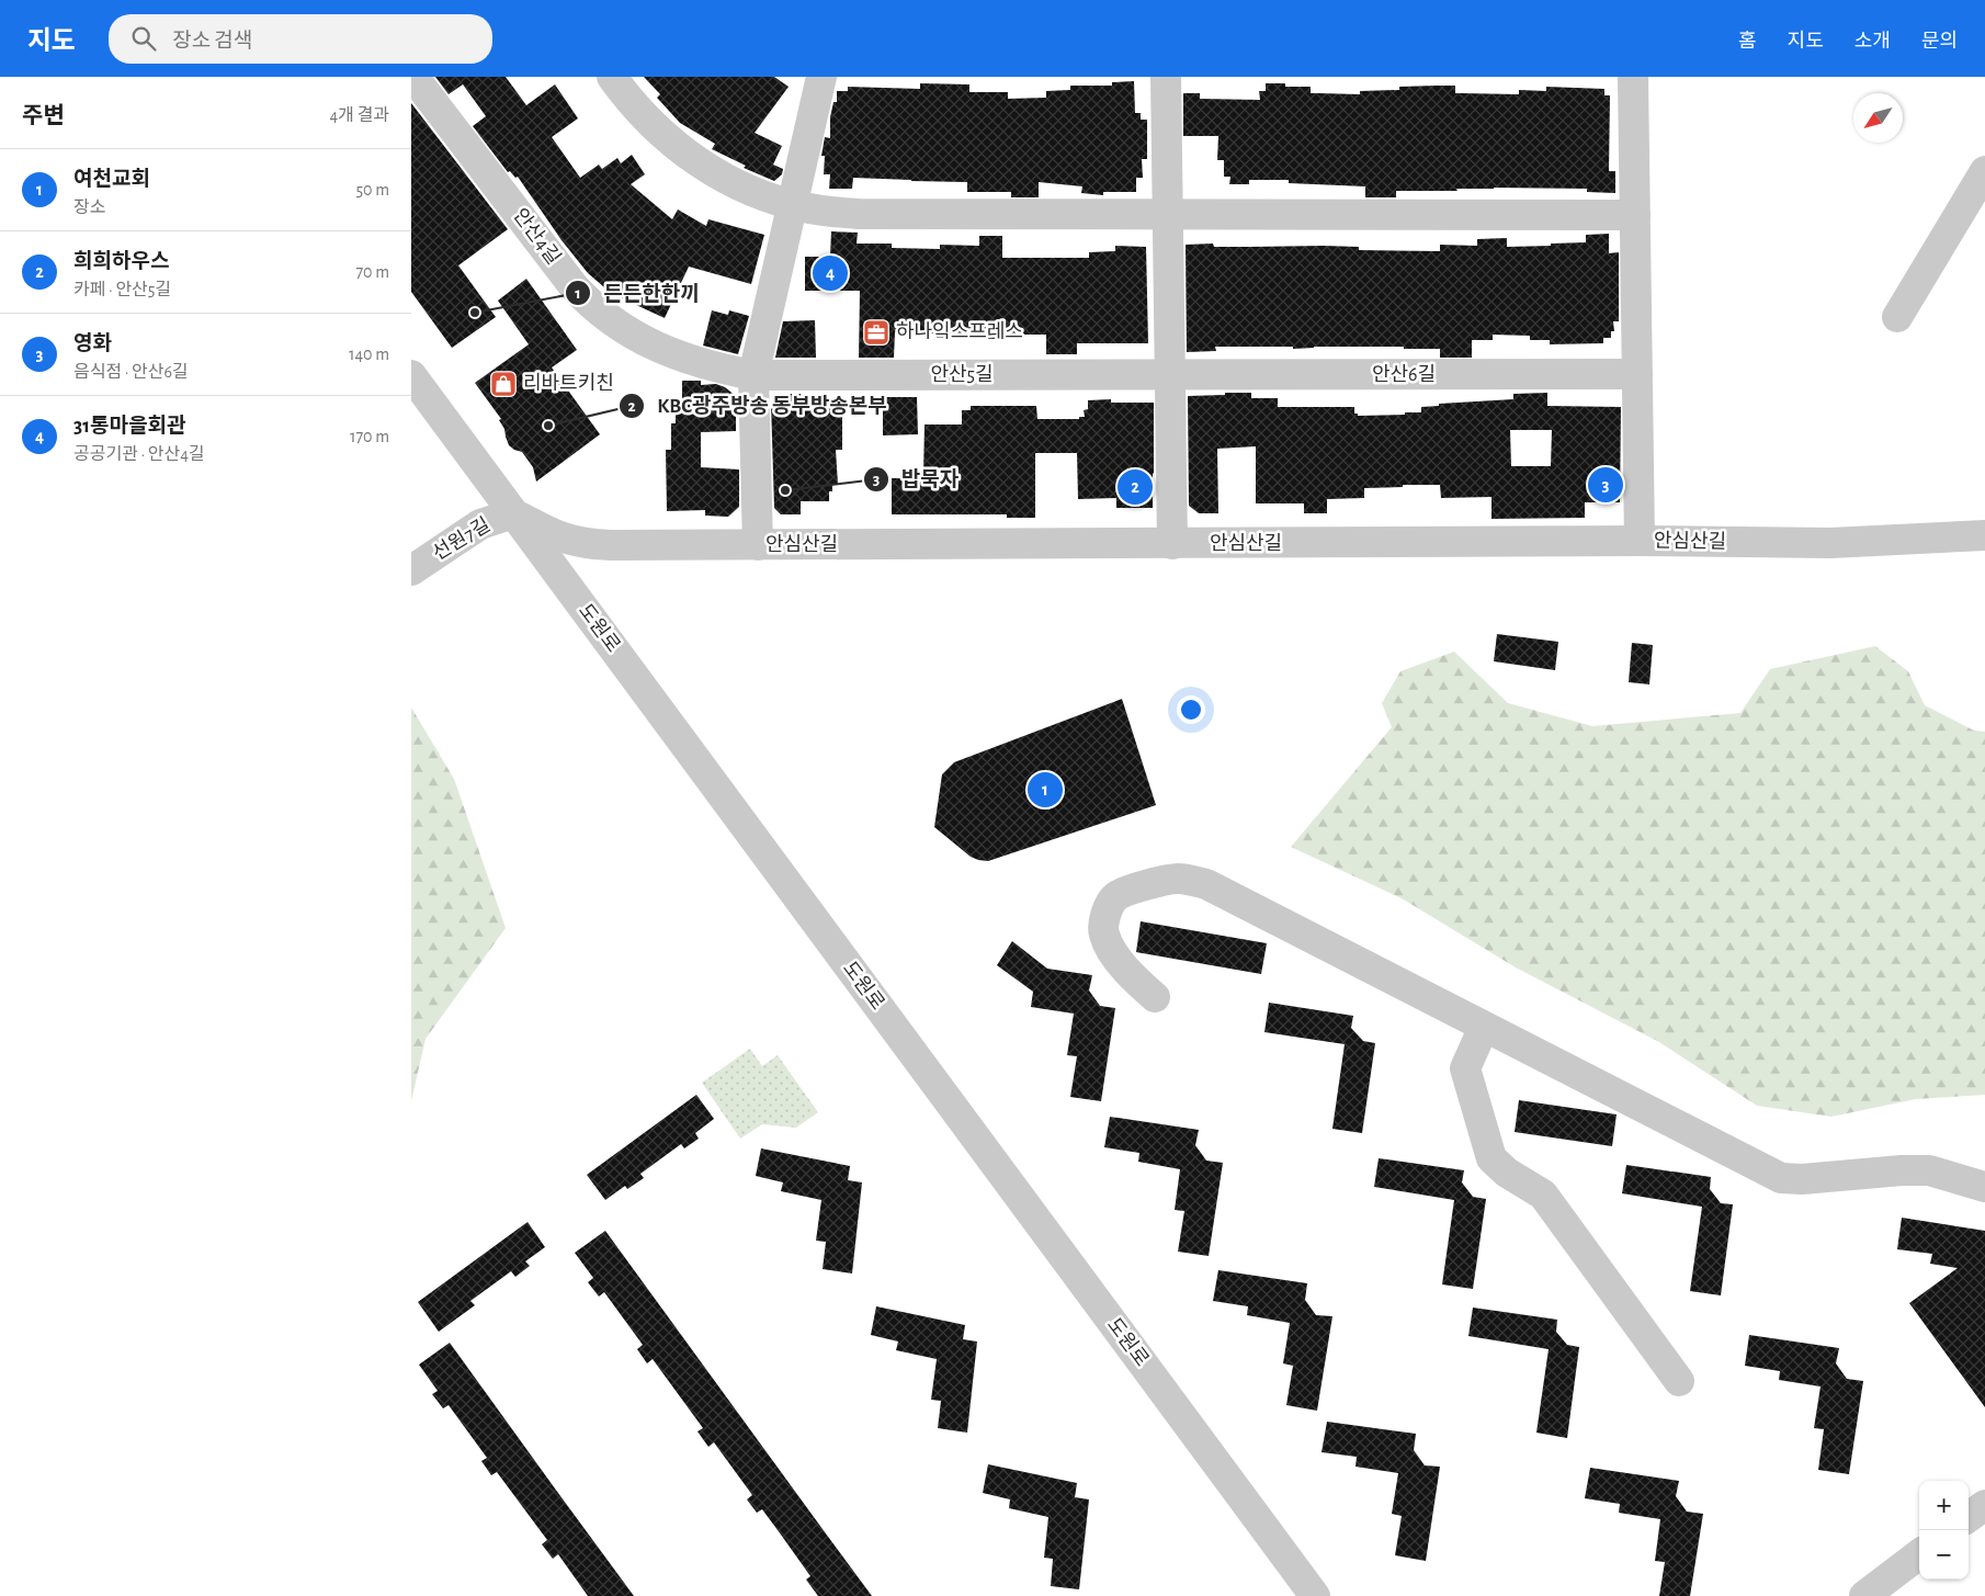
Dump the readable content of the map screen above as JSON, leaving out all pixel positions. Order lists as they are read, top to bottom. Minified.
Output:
{"streets":{"street":["안산4길","안산5길","안산6길","선원7길","안심산길","도원로"]},"crossings":[["안산4길","안산5길"],["안산5길","안산6길"],["선원7길","안심산길"],["선원7길","도원로"],["안심산길","도원로"]],"places":{"other":["든든한한끼","KBC광주방송 동부방송본부","밥묵자"],"office":["하나익스프레스"],"shop":["리바트키친"]},"north":"bottom left","page":{"header":"지도","search":"장소 검색","nav":["홈","지도","소개","문의"],"heading":["주변","4개 결과"],"list":[{"mark":"1","name":"여천교회","note":"장소","value":"50 m"},{"mark":"2","name":"희희하우스","note":"카페 · 안산5길","value":"70 m"},{"mark":"3","name":"영화","note":"음식점 · 안산6길","value":"140 m"},{"mark":"4","name":"31통마을회관","note":"공공기관 · 안산4길","value":"170 m"}],"pins":["4","3","2","1"],"map_buttons":["+","−"]}}
